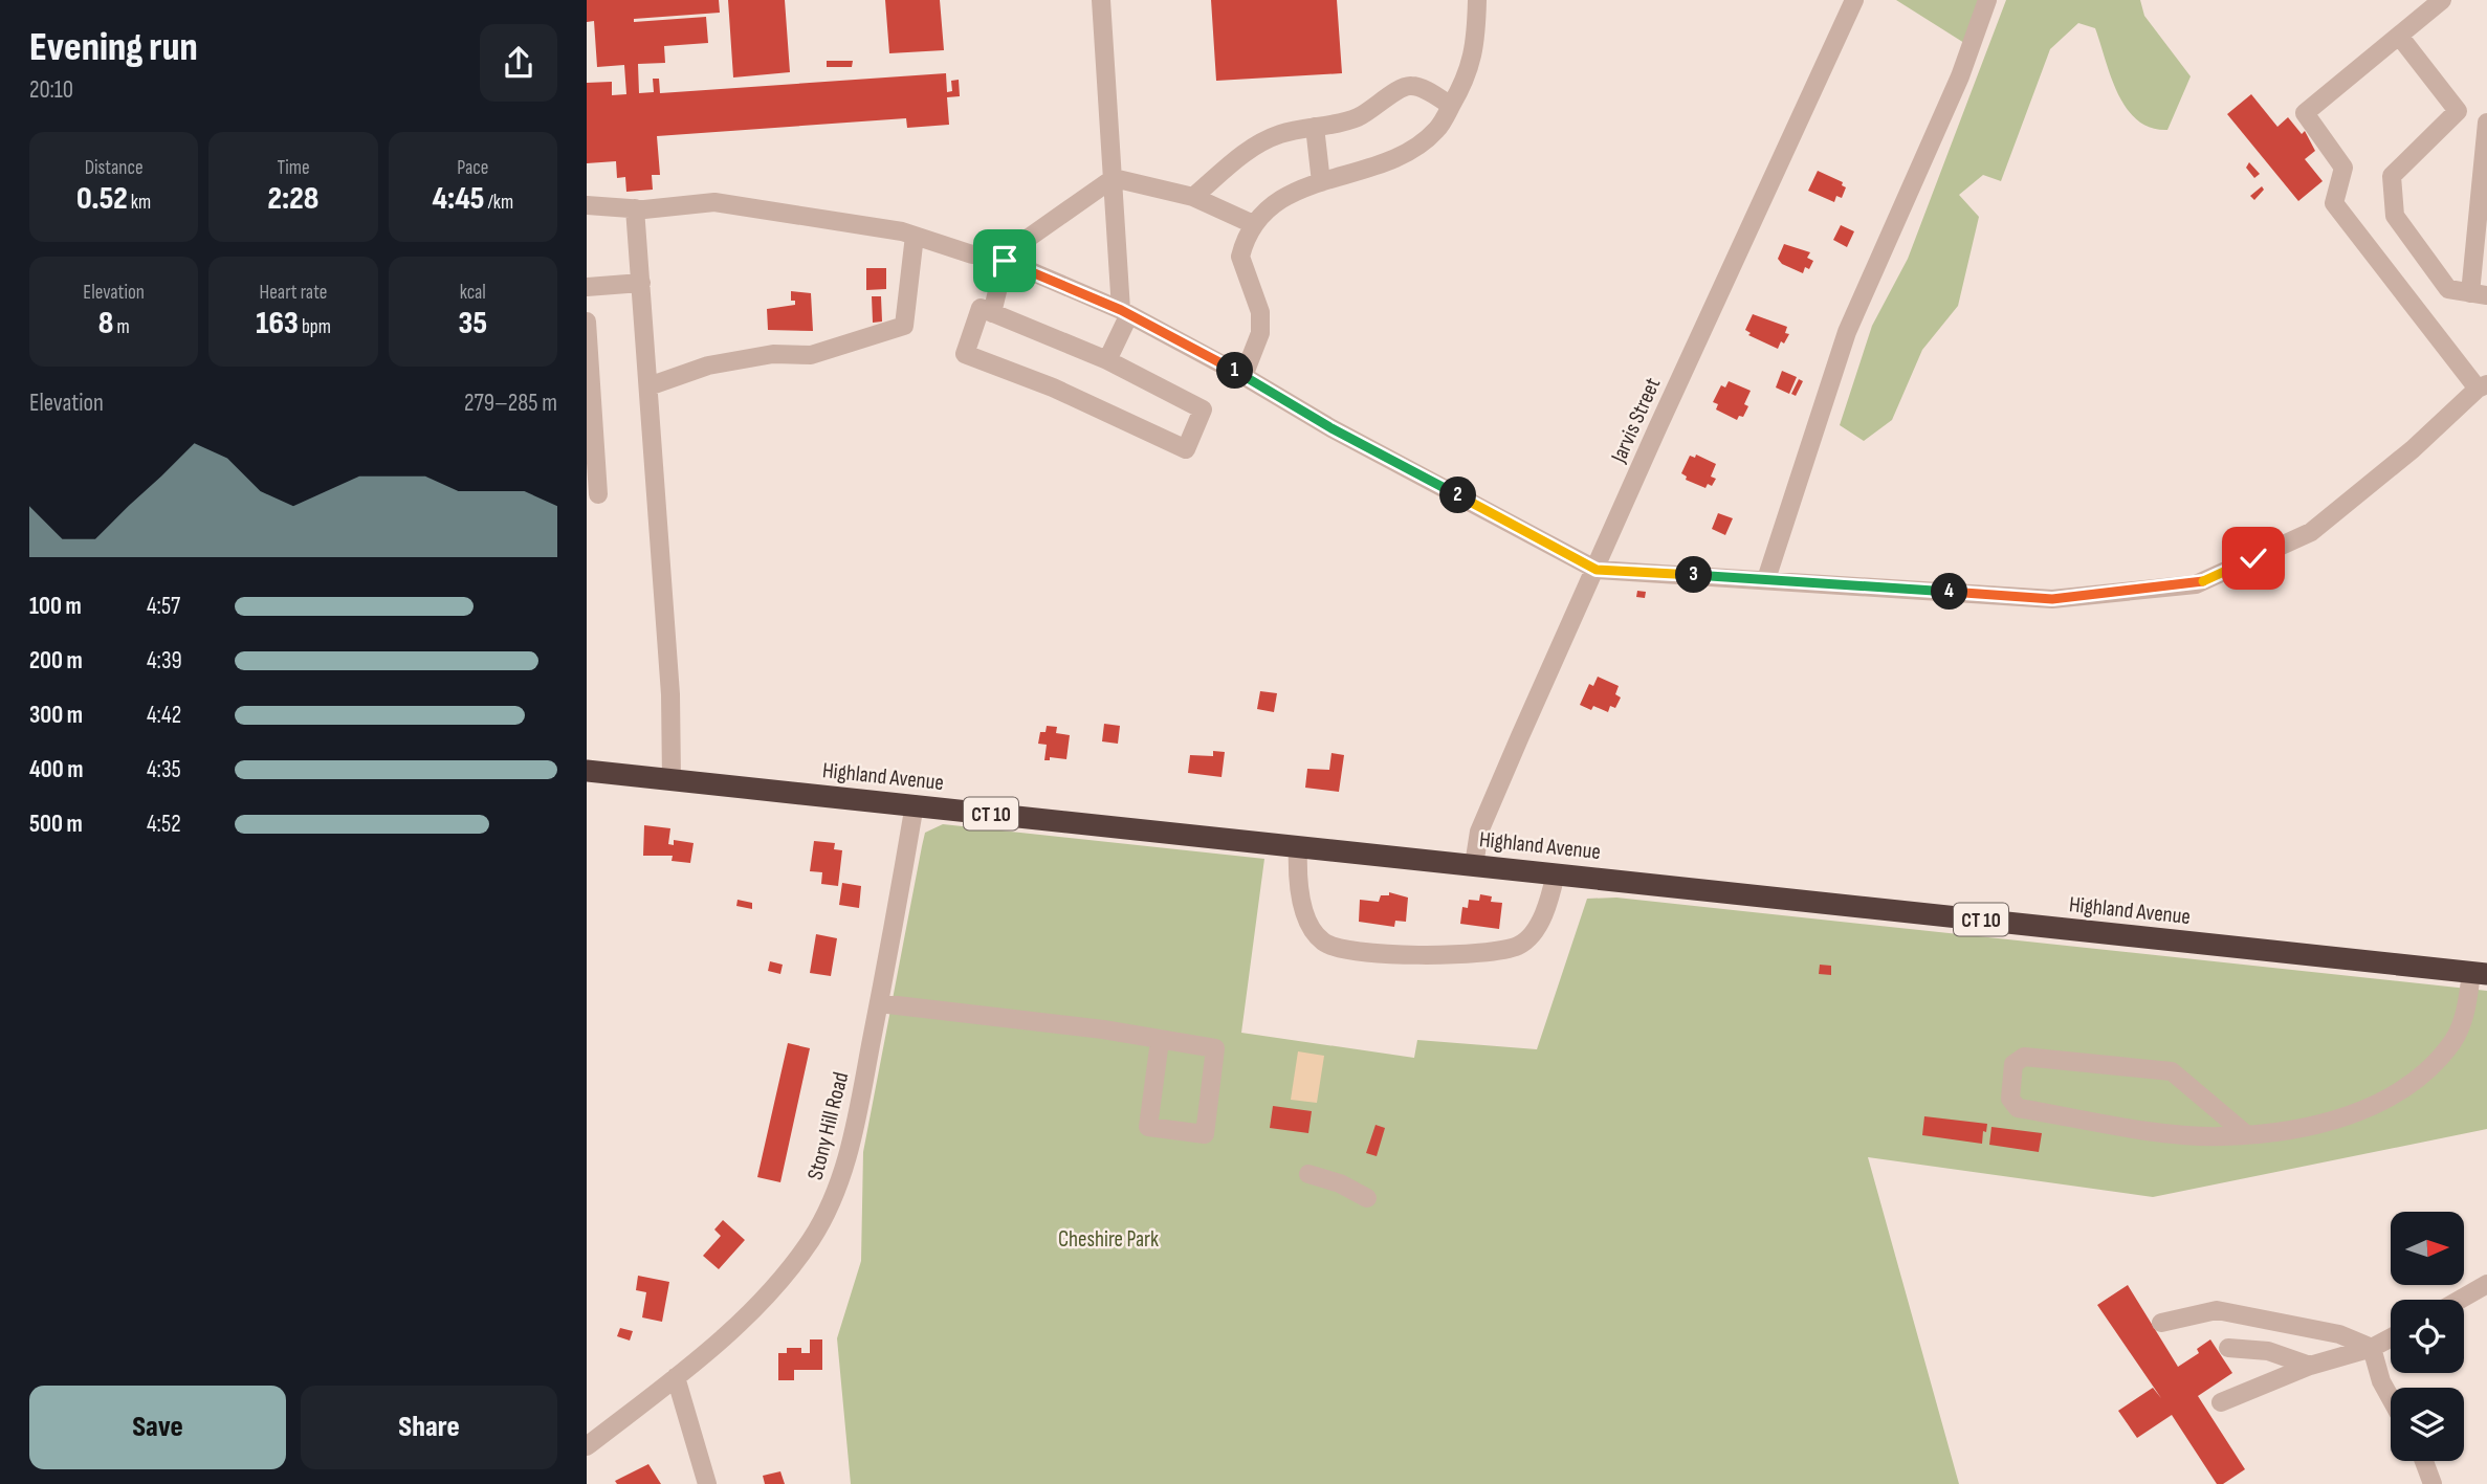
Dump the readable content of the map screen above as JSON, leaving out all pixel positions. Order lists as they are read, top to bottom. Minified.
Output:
{"streets":{"highway":["Highland Avenue","CT 10"],"street":["Jarvis Street","Stony Hill Road"]},"crossings":[["Jarvis Street","Highland Avenue"],["Highland Avenue","Stony Hill Road"]],"parks":["Cheshire Park"],"north":"right","page":{"heading":["Evening run","20:10"],"stats":[["Distance","0.52 km"],["Time","2:28"],["Pace","4:45 /km"],["Elevation","8 m"],["Heart rate","163 bpm"],["kcal","35"]],"pins":["1","2","3","4"],"chart":["Elevation","279–285 m"],"list":[{"name":"100 m","note":"4:57"},{"name":"200 m","note":"4:39"},{"name":"300 m","note":"4:42"},{"name":"400 m","note":"4:35"},{"name":"500 m","note":"4:52"}],"buttons":["Save","Share"]}}
